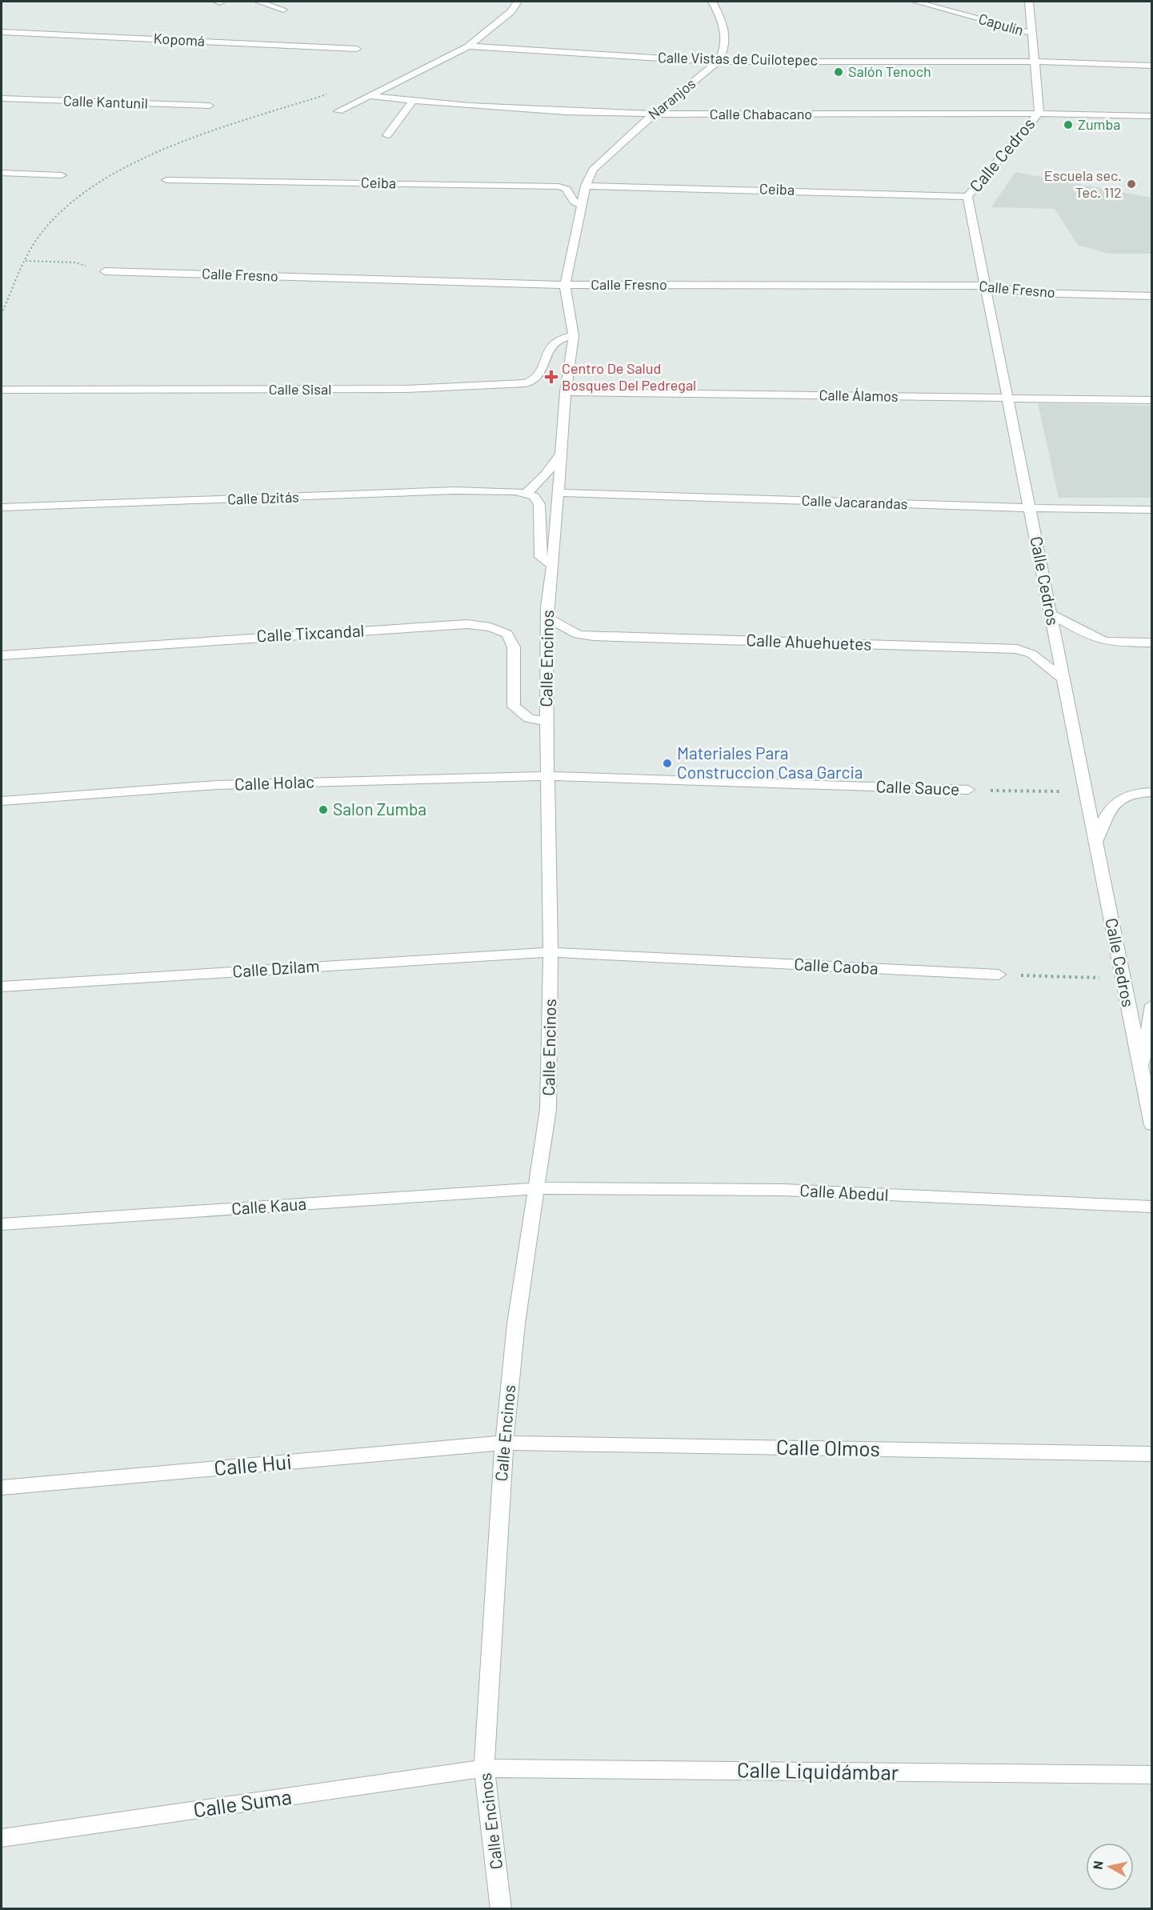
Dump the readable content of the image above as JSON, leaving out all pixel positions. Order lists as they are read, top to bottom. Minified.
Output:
{"streets":{"street":["Capulín","Kopomá","Calle Vistas de Cuilotepec","Naranjos","Calle Kantunil","Calle Chabacano","Calle Cedros","Ceiba","Calle Fresno","Calle Sisal","Calle Álamos","Calle Dzitás","Calle Jacarandas","Calle Tixcandal","Calle Ahuehuetes","Calle Encinos","Calle Holac","Calle Sauce","Calle Caoba","Calle Dzilam","Calle Abedul","Calle Kaua","Calle Olmos","Calle Hui","Calle Liquidámbar","Calle Suma"]},"crossings":[["Capulín","Calle Cedros"],["Calle Vistas de Cuilotepec","Naranjos"],["Calle Vistas de Cuilotepec","Calle Cedros"],["Naranjos","Calle Chabacano"],["Naranjos","Ceiba"],["Naranjos","Calle Encinos"],["Calle Chabacano","Calle Cedros"],["Calle Cedros","Ceiba"],["Calle Cedros","Calle Fresno"],["Calle Cedros","Calle Álamos"],["Calle Cedros","Calle Jacarandas"],["Calle Cedros","Calle Ahuehuetes"],["Calle Cedros","Calle Sauce"],["Ceiba","Calle Encinos"],["Calle Fresno","Calle Encinos"],["Calle Sisal","Calle Encinos"],["Calle Álamos","Calle Encinos"],["Calle Jacarandas","Calle Encinos"],["Calle Tixcandal","Calle Encinos"],["Calle Ahuehuetes","Calle Encinos"],["Calle Encinos","Calle Holac"],["Calle Encinos","Calle Sauce"],["Calle Encinos","Calle Caoba"],["Calle Encinos","Calle Dzilam"],["Calle Encinos","Calle Abedul"],["Calle Encinos","Calle Kaua"],["Calle Encinos","Calle Olmos"],["Calle Encinos","Calle Hui"],["Calle Encinos","Calle Liquidámbar"],["Calle Encinos","Calle Suma"],["Calle Holac","Calle Sauce"],["Calle Caoba","Calle Dzilam"],["Calle Abedul","Calle Kaua"],["Calle Olmos","Calle Hui"],["Calle Liquidámbar","Calle Suma"]],"places":{"other":["Salón Tenoch","Zumba","Escuela sec. Tec. 112","Materiales Para Construccion Casa Garcia","Salon Zumba"],"health":["Centro De Salud Bosques Del Pedregal"]},"north":"left"}
